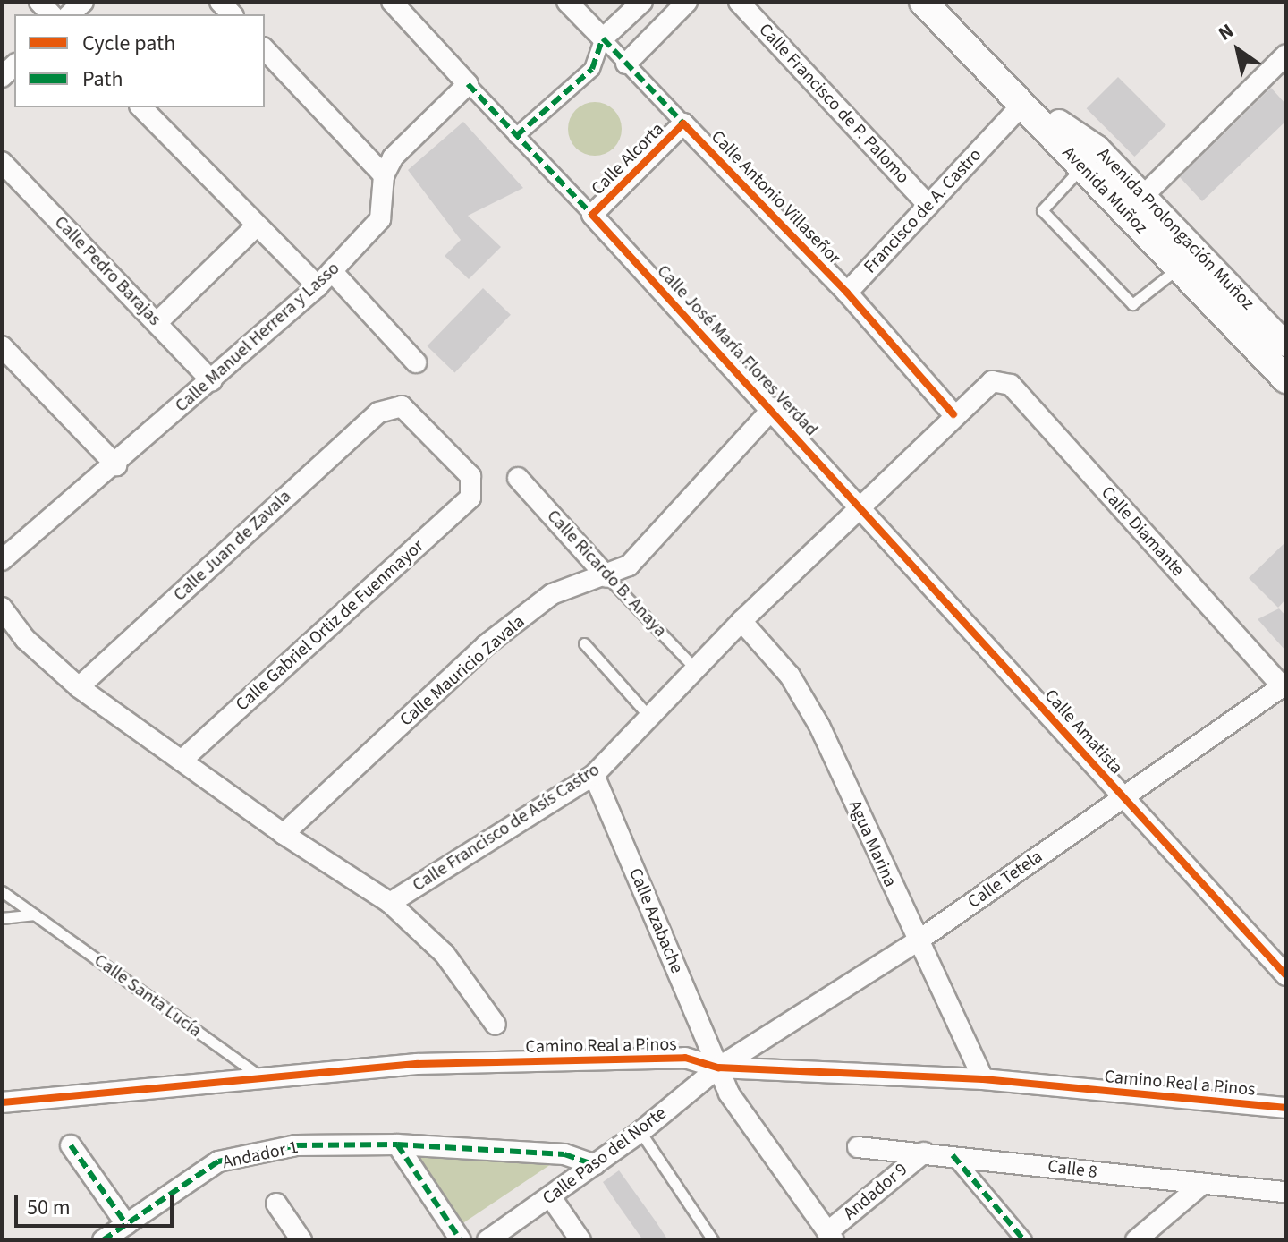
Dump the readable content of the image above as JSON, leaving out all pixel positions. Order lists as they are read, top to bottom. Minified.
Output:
{"streets":{"main road":["Avenida Muñoz"],"street":["Calle Francisco de P. Palomo","Calle Alcorta","Calle Antonio Villaseñor","Francisco de A. Castro","Avenida Prolongación Muñoz","Calle Pedro Barajas","Calle Manuel Herrera y Lasso","Calle José María Flores Verdad","Calle Diamante","Calle Juan de Zavala","Calle Ricardo B. Anaya","Calle Gabriel Ortiz de Fuenmayor","Calle Mauricio Zavala","Calle Amatista","Calle Francisco de Asís Castro","Agua Marina","Calle Tetela","Calle Azabache","Camino Real a Pinos","Andador 1","Calle Paso del Norte","Calle 8","Andador 9"],"lane":["Calle Santa Lucía"]},"crossings":[["Calle Francisco de P. Palomo","Francisco de A. Castro"],["Calle Alcorta","Calle Antonio Villaseñor"],["Calle Alcorta","Calle José María Flores Verdad"],["Avenida Muñoz","Francisco de A. Castro"],["Avenida Muñoz","Avenida Prolongación Muñoz"],["Calle Antonio Villaseñor","Francisco de A. Castro"],["Calle Pedro Barajas","Calle Manuel Herrera y Lasso"],["Calle José María Flores Verdad","Calle Mauricio Zavala"],["Calle José María Flores Verdad","Calle Amatista"],["Calle José María Flores Verdad","Calle Francisco de Asís Castro"],["Calle Diamante","Calle Francisco de Asís Castro"],["Calle Diamante","Calle Tetela"],["Calle Juan de Zavala","Calle Gabriel Ortiz de Fuenmayor"],["Calle Ricardo B. Anaya","Calle Mauricio Zavala"],["Calle Ricardo B. Anaya","Calle Francisco de Asís Castro"],["Calle Amatista","Calle Francisco de Asís Castro"],["Calle Amatista","Calle Tetela"],["Calle Francisco de Asís Castro","Agua Marina"],["Calle Francisco de Asís Castro","Calle Azabache"],["Agua Marina","Calle Tetela"],["Agua Marina","Camino Real a Pinos"],["Calle Tetela","Calle Azabache"],["Calle Tetela","Camino Real a Pinos"],["Calle Tetela","Calle Paso del Norte"],["Calle Azabache","Camino Real a Pinos"],["Calle Azabache","Calle Paso del Norte"],["Calle Azabache","Andador 9"],["Calle Santa Lucía","Camino Real a Pinos"],["Camino Real a Pinos","Calle Paso del Norte"],["Andador 1","Calle Paso del Norte"],["Calle 8","Andador 9"]],"legend":["Cycle path","Path"],"scale_bar":"50 m","north":"top left"}
